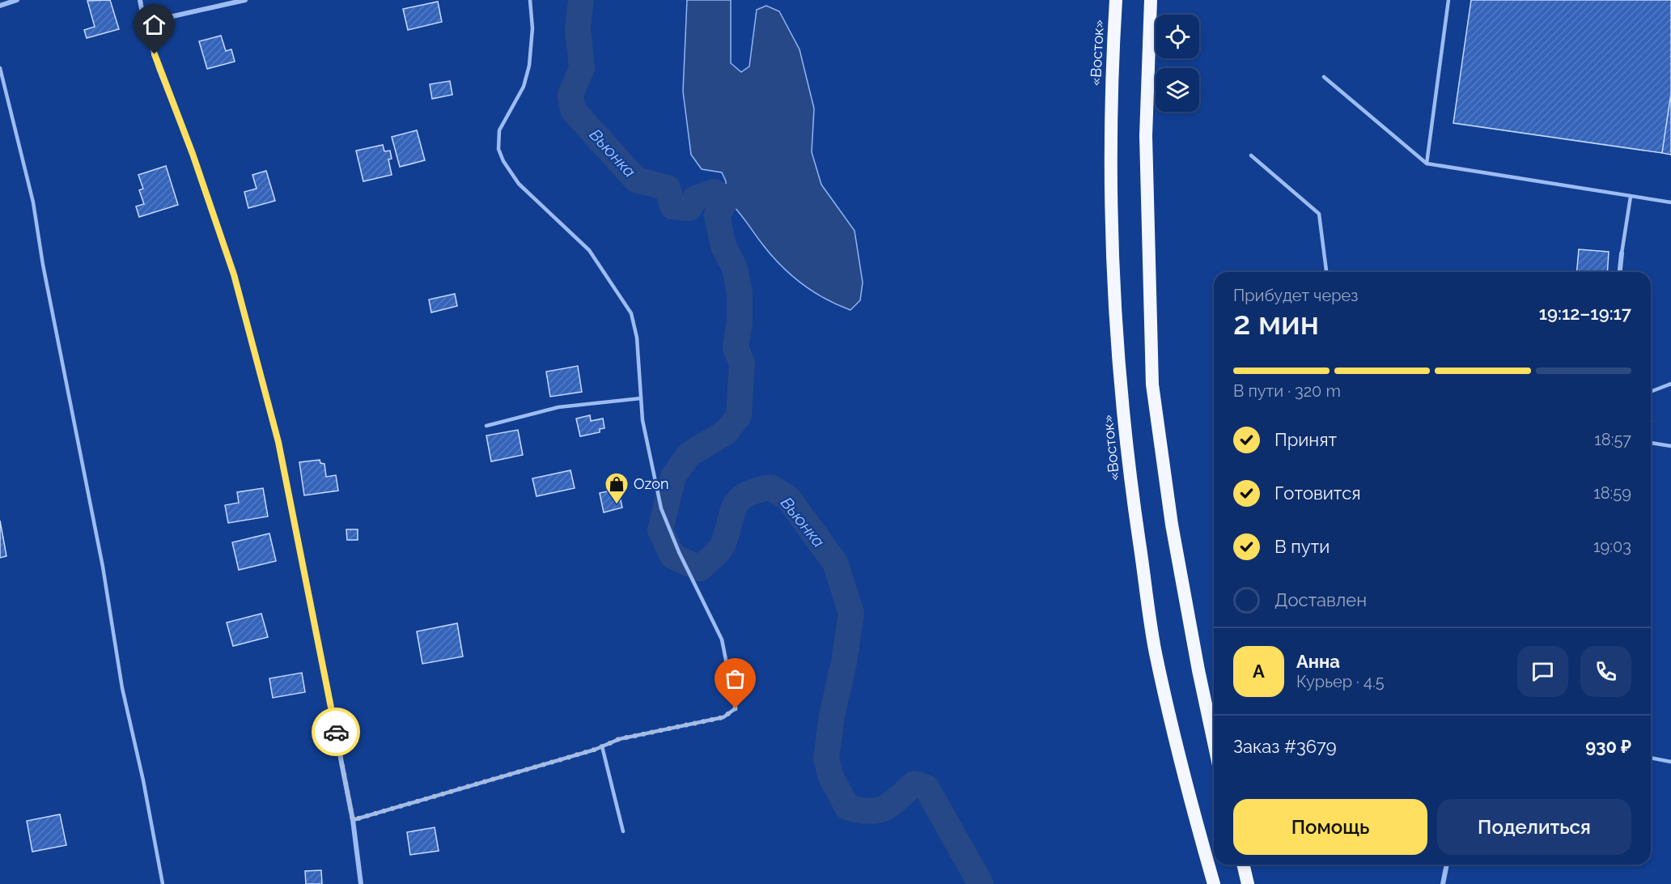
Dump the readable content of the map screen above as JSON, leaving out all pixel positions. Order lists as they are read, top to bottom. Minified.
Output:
{"streets":{"highway":["«Восток»"]},"water":["Вьюнка"],"places":{"shop":["Ozon"]},"page":{"heading":["2 мин","Прибудет через","19:12–19:17"],"panel":["Анна","Курьер · 4.5","Заказ #3679","930 ₽"],"bar":"В пути · 320 m","list":[["Принят","18:57"],["Готовится","18:59"],["В пути","19:03"],"Доставлен"],"round":"А","buttons":["Помощь","Поделиться"]}}
